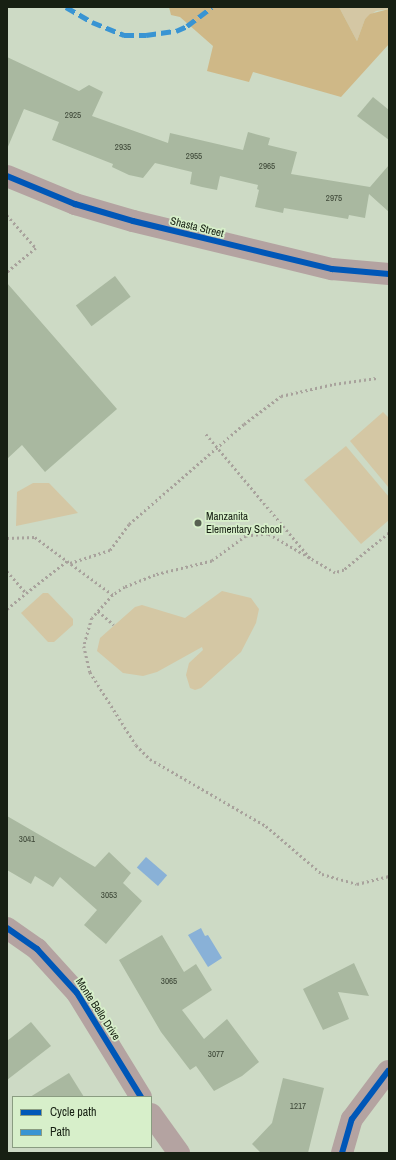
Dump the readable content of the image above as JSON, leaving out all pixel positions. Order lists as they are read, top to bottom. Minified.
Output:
{"streets":{"street":["Shasta Street","Monte Bello Drive"]},"places":["Manzanita Elementary School"],"house_numbers":["2925","2935","2955","2965","2975","3041","3053","3065","3077","1217"],"legend":["Cycle path","Path"]}
